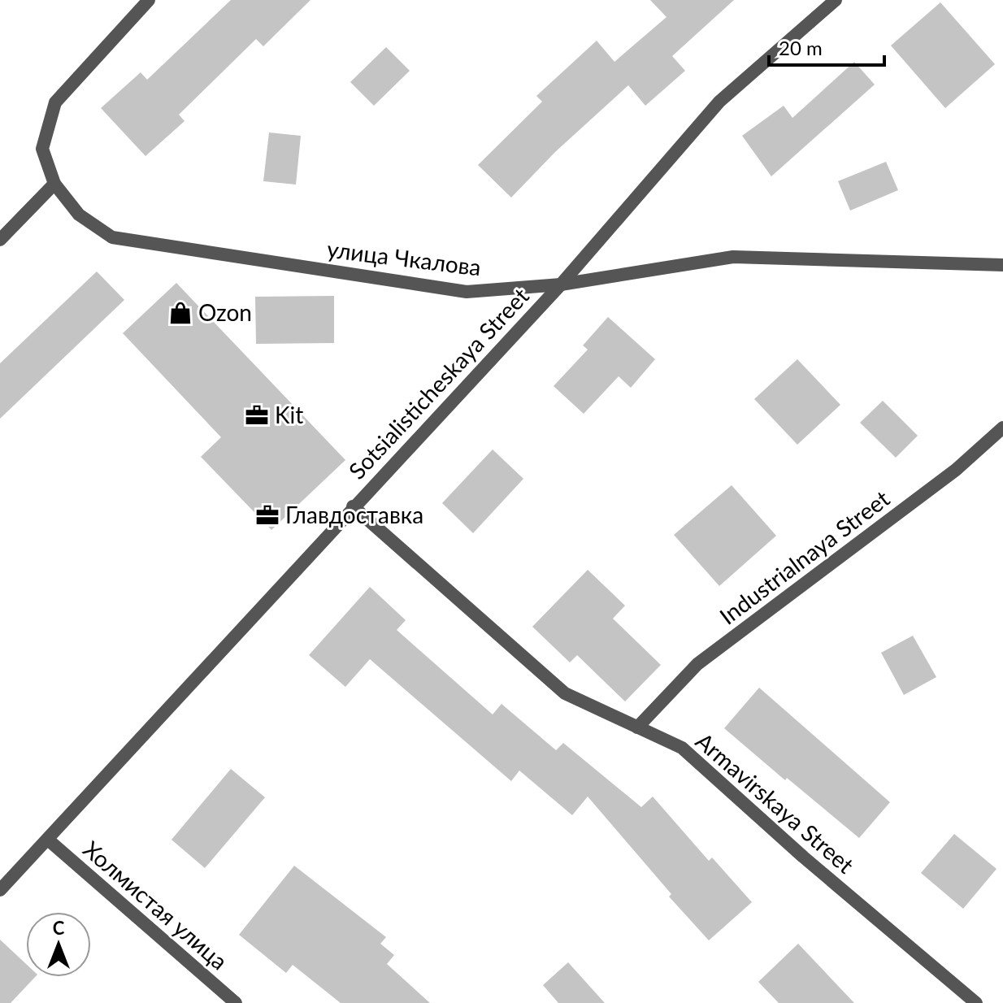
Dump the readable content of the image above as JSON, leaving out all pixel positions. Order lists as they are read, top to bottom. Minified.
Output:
{"streets":{"street":["улица Чкалова","Sotsialisticheskaya Street","Industrialnaya Street","Armavirskaya Street","Холмистая улица"]},"crossings":[["улица Чкалова","Sotsialisticheskaya Street"],["Sotsialisticheskaya Street","Armavirskaya Street"],["Sotsialisticheskaya Street","Холмистая улица"],["Industrialnaya Street","Armavirskaya Street"]],"places":{"shop":["Ozon"],"office":["Kit","Главдоставка"]},"scale_bar":"20 m","north":"top"}
